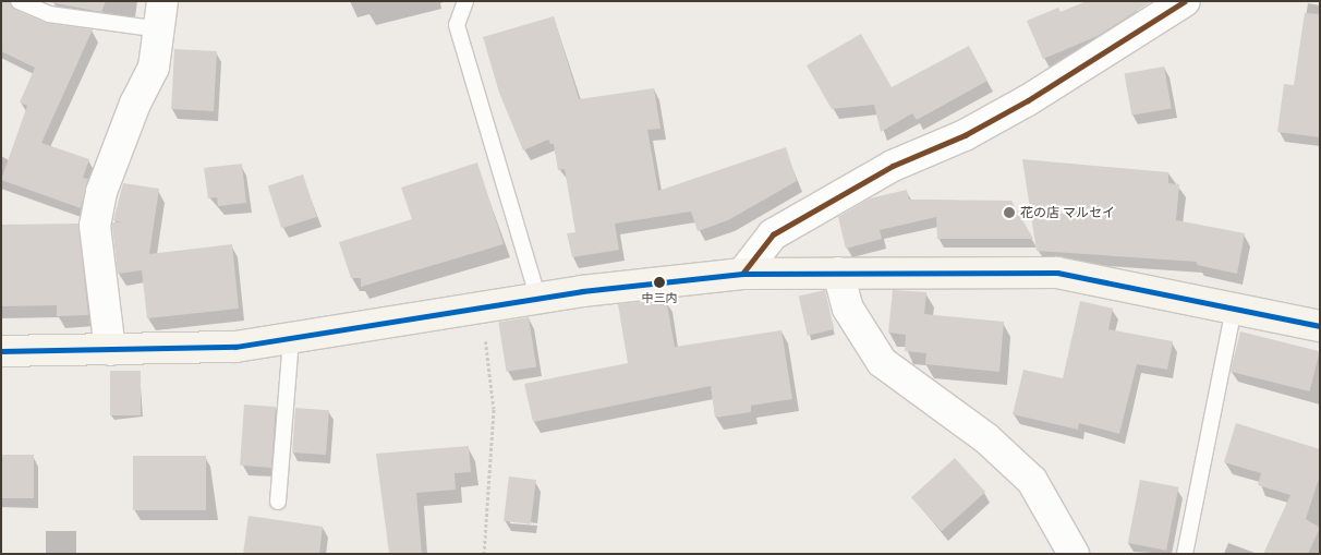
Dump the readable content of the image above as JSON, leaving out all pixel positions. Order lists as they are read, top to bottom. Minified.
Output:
{"places":["花の店 マルセイ","中三内"]}
